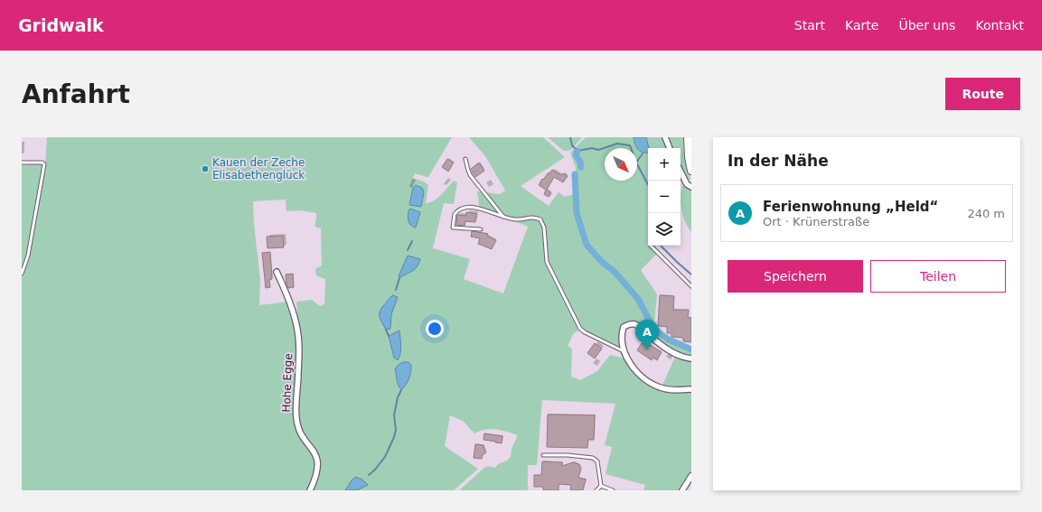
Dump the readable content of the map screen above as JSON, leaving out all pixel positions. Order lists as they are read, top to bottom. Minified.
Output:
{"streets":{"street":["Hohe Egge"]},"places":["Kauen der Zeche Elisabethenglück"],"north":"bottom right","page":{"header":"Gridwalk","nav":["Start","Karte","Über uns","Kontakt"],"buttons":["Route",["Speichern","Teilen"]],"title":"Anfahrt","heading":"In der Nähe","map_buttons":["+","−"],"list":[{"mark":"A","name":"Ferienwohnung „Held“","note":"Ort · Krünerstraße","value":"240 m"}],"pins":"A"}}
